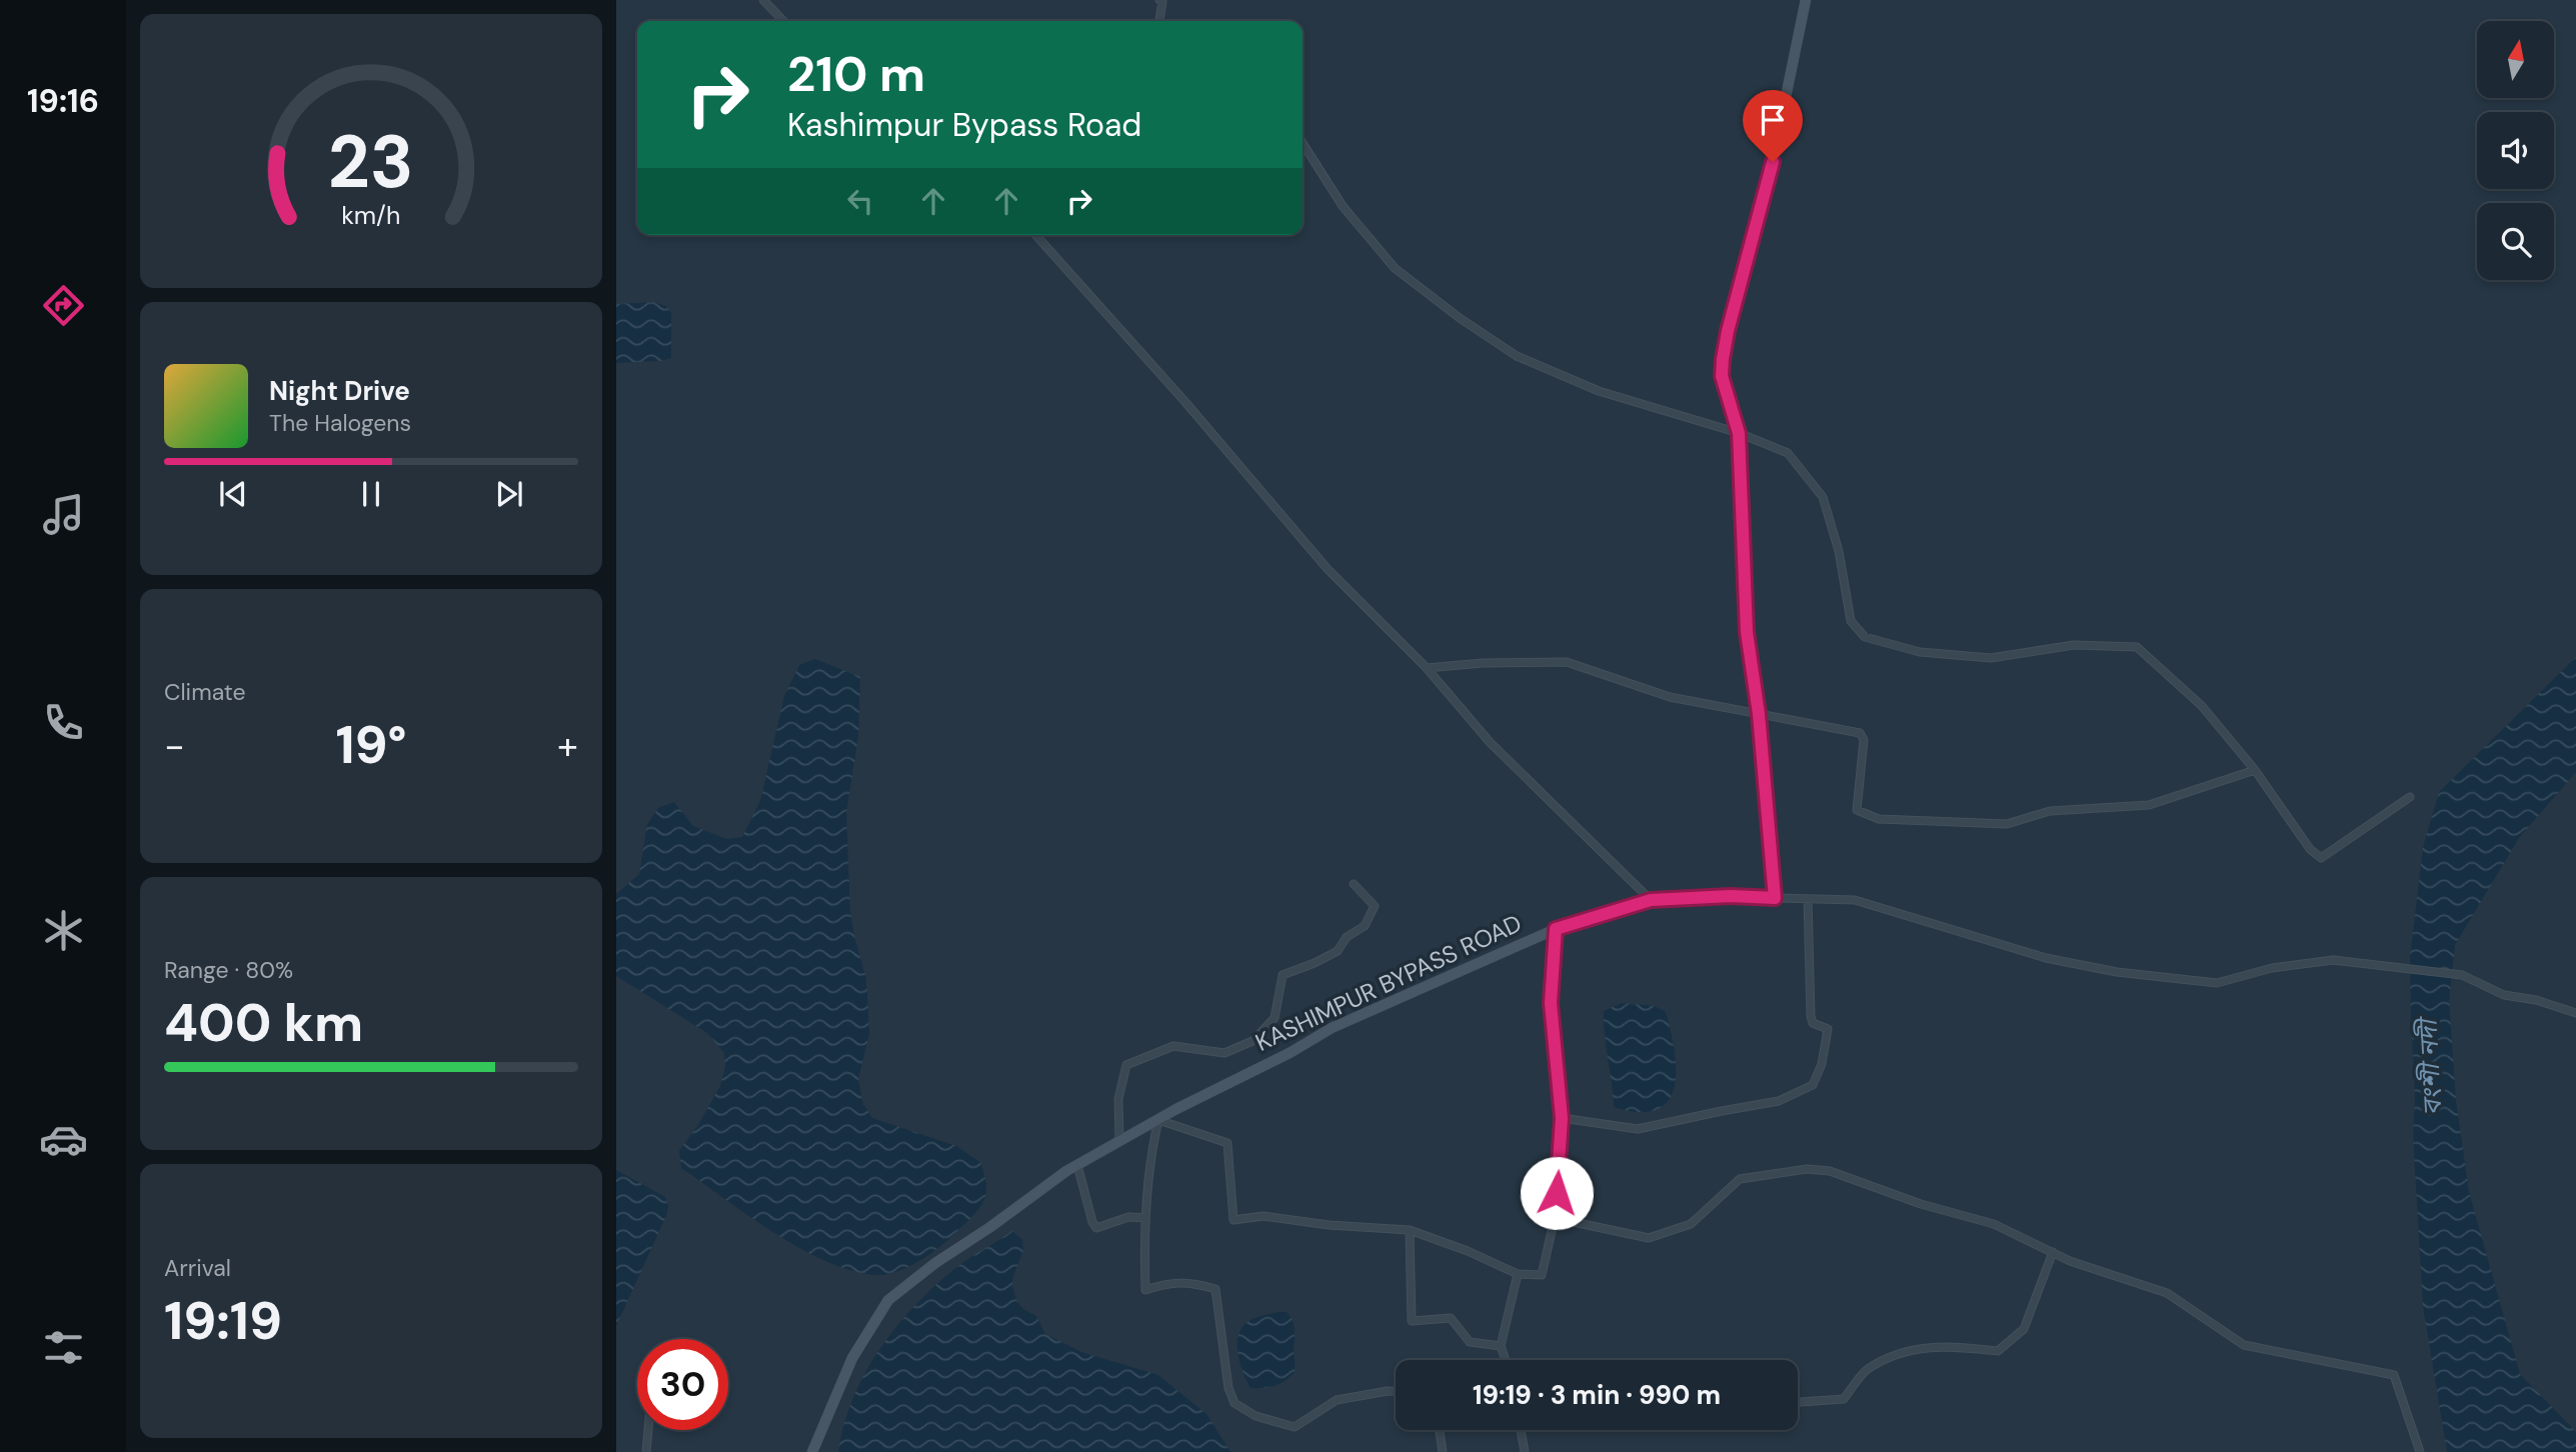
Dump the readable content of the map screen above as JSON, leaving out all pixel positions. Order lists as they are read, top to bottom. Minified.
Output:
{"streets":{"main road":["KASHIMPUR BYPASS ROAD"]},"water":["বংশী নদী"],"north":"top","page":{"tabs":"19:16","turn":["210 m","Kashimpur Bypass Road"],"song":["Night Drive","The Halogens"],"tile":["Climate",["Range · 80%","400 km"],["Arrival","19:19"]],"heat":["−","19°","+"],"limit":"30","trip":"19:19 · 3 min · 990 m","gauge":["23","km/h"]}}
